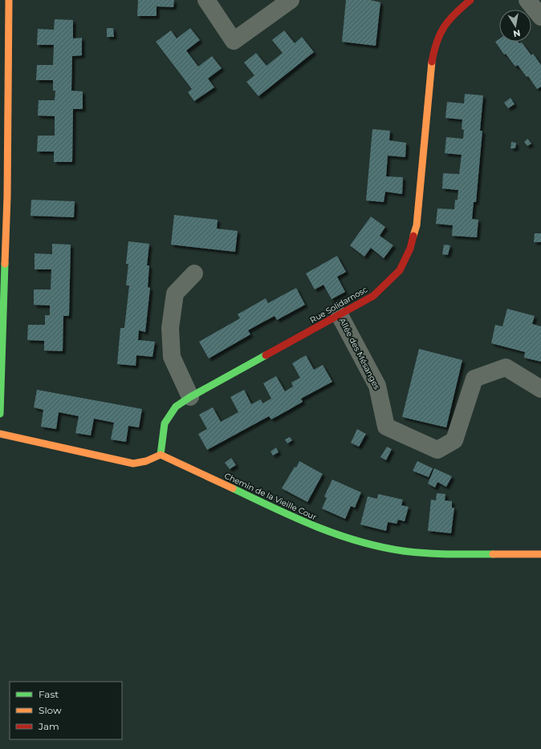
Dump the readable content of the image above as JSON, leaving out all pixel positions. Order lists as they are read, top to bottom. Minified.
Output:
{"streets":{"street":["Rue Solidarnosc","Allée des Mésanges","Chemin de la Vieille Cour"]},"crossings":[["Rue Solidarnosc","Allée des Mésanges"],["Rue Solidarnosc","Chemin de la Vieille Cour"]],"legend":["Fast","Slow","Jam"],"north":"bottom"}
